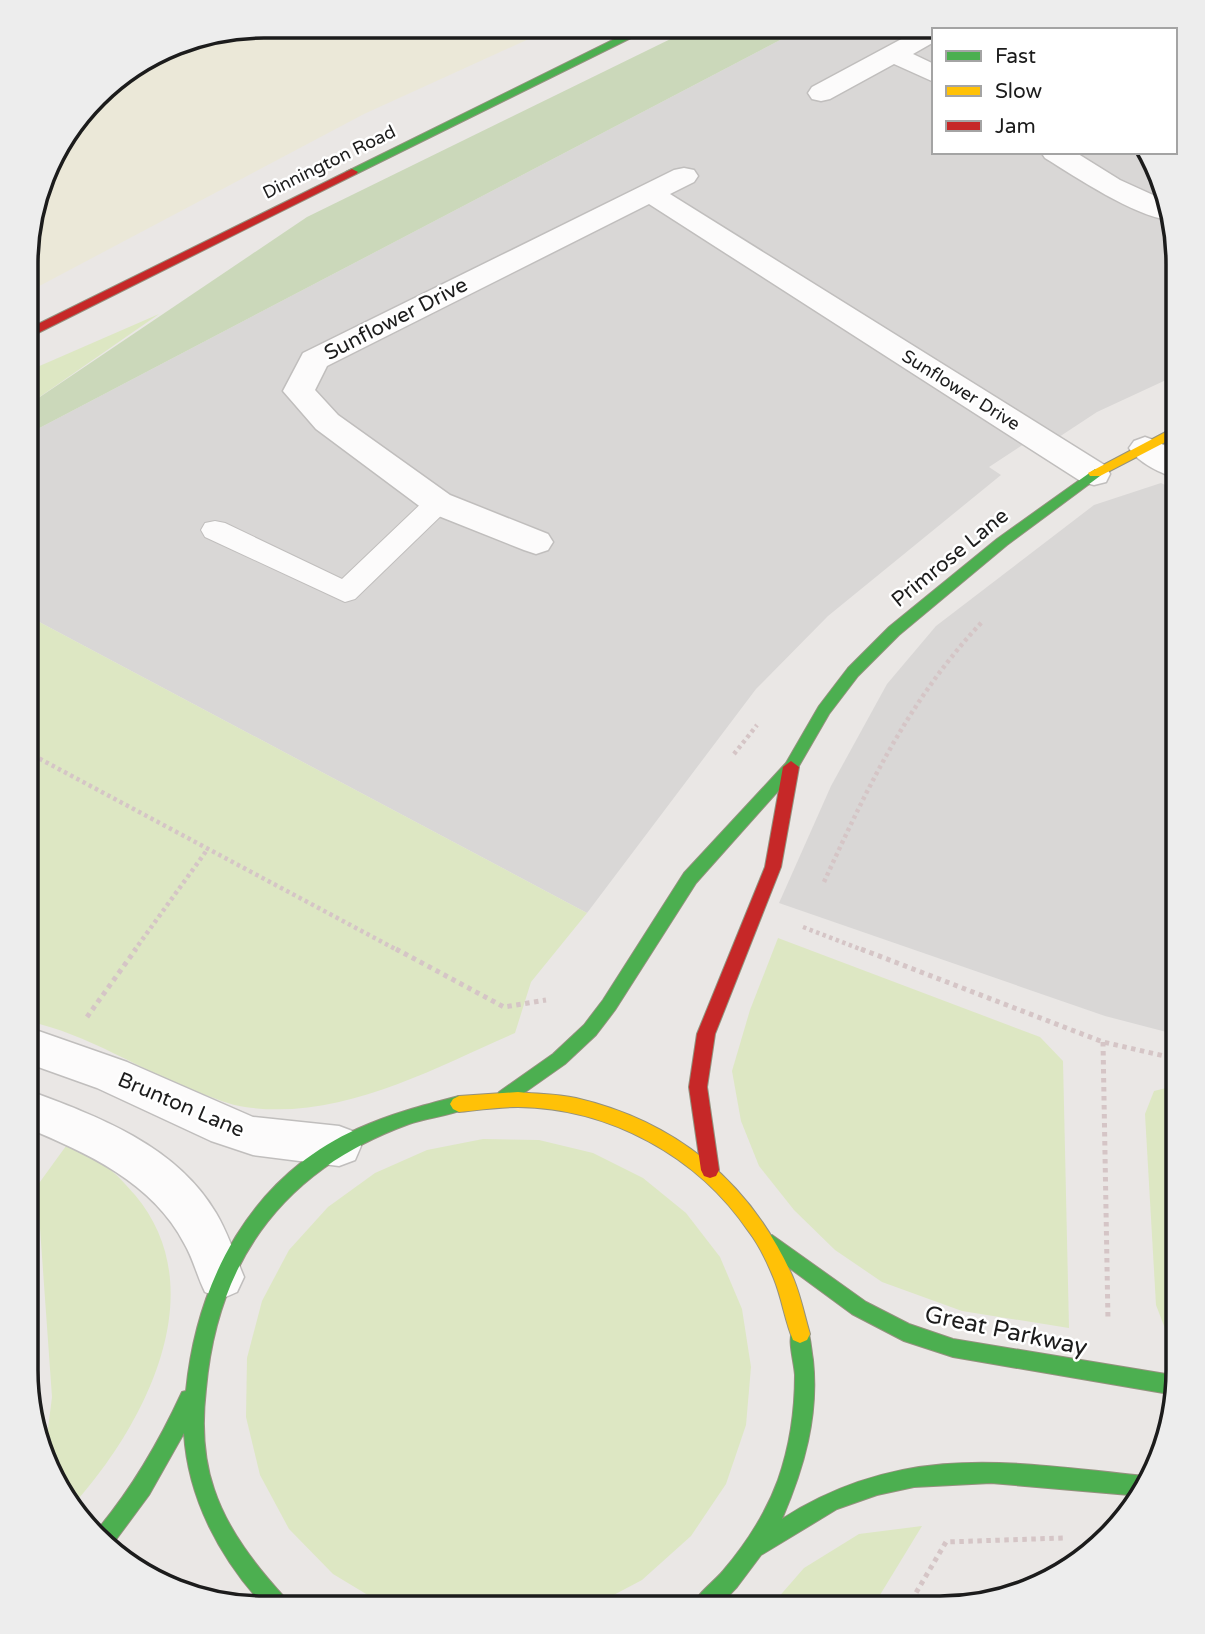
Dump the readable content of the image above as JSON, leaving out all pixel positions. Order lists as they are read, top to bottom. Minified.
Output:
{"streets":{"street":["Dinnington Road","Sunflower Drive","Primrose Lane","Brunton Lane","Great Parkway"]},"crossings":[["Sunflower Drive","Primrose Lane"],["Primrose Lane","Great Parkway"],["Brunton Lane","Great Parkway"]],"legend":["Fast","Slow","Jam"]}
